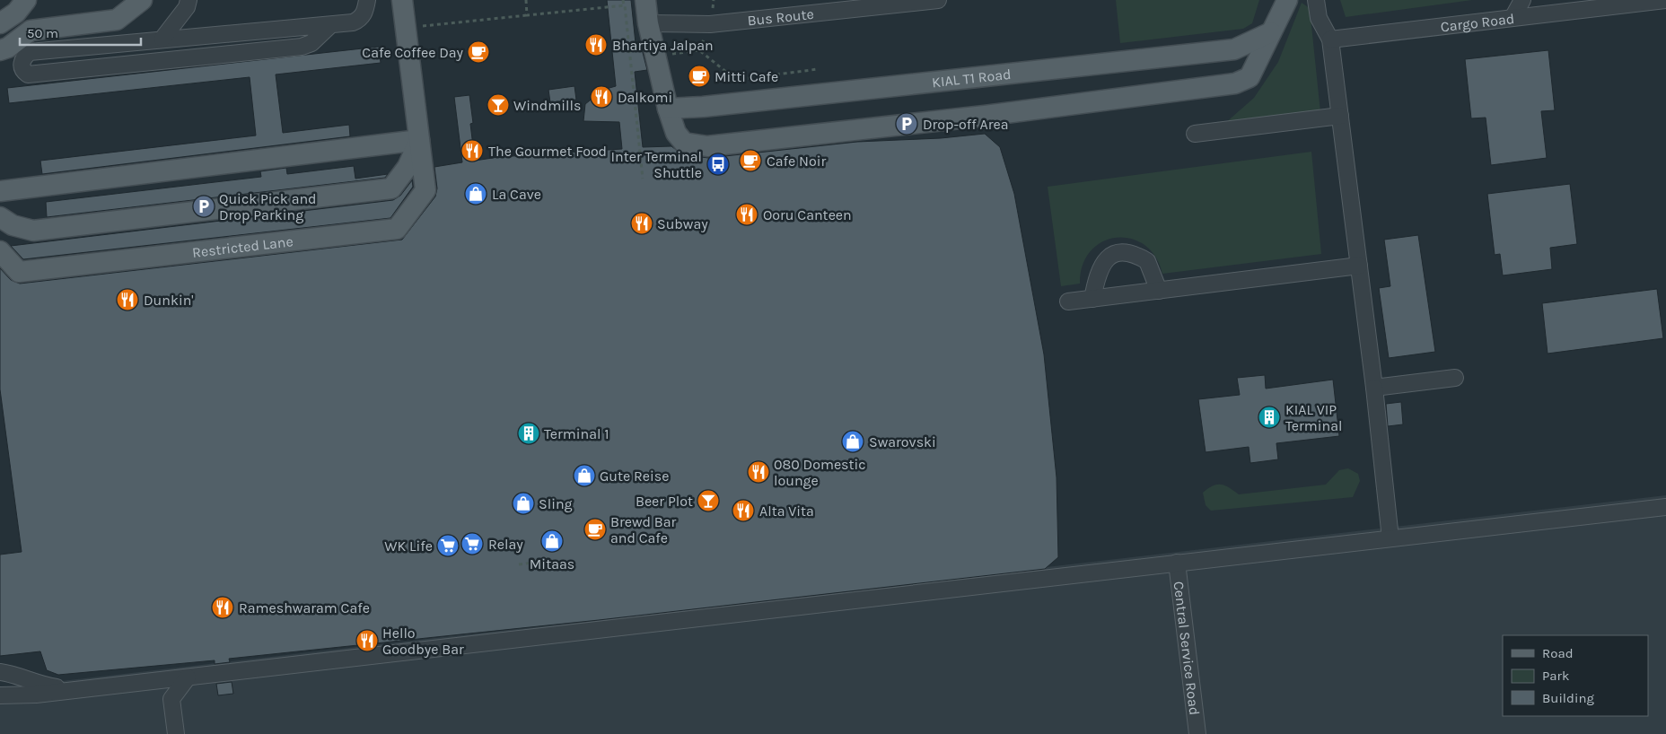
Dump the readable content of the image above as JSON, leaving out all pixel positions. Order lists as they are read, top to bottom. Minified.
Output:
{"streets":{"main road":["KIAL T1 Road","Restricted Lane"],"lane":["Bus Route","Cargo Road","Central Service Road"]},"places":{"restaurant":["Bhartiya Jalpan","Dalkomi","The Gourmet Food","Ooru Canteen","Subway","Dunkin'","080 Domestic lounge","Alta Vita","Rameshwaram Cafe","Hello Goodbye Bar"],"cafe":["Cafe Coffee Day","Mitti Cafe","Cafe Noir","Brewd Bar and Cafe"],"bar":["Windmills","Beer Plot"],"parking":["Drop-off Area","Quick Pick and Drop Parking"],"bus stop":["Inter Terminal Shuttle"],"shop":["La Cave","Swarovski","Gute Reise","Sling","Mitaas"],"building":["KIAL VIP Terminal","Terminal 1"],"supermarket":["Relay","WK Life"]},"legend":["Road","Park","Building"],"scale_bar":"50 m"}
